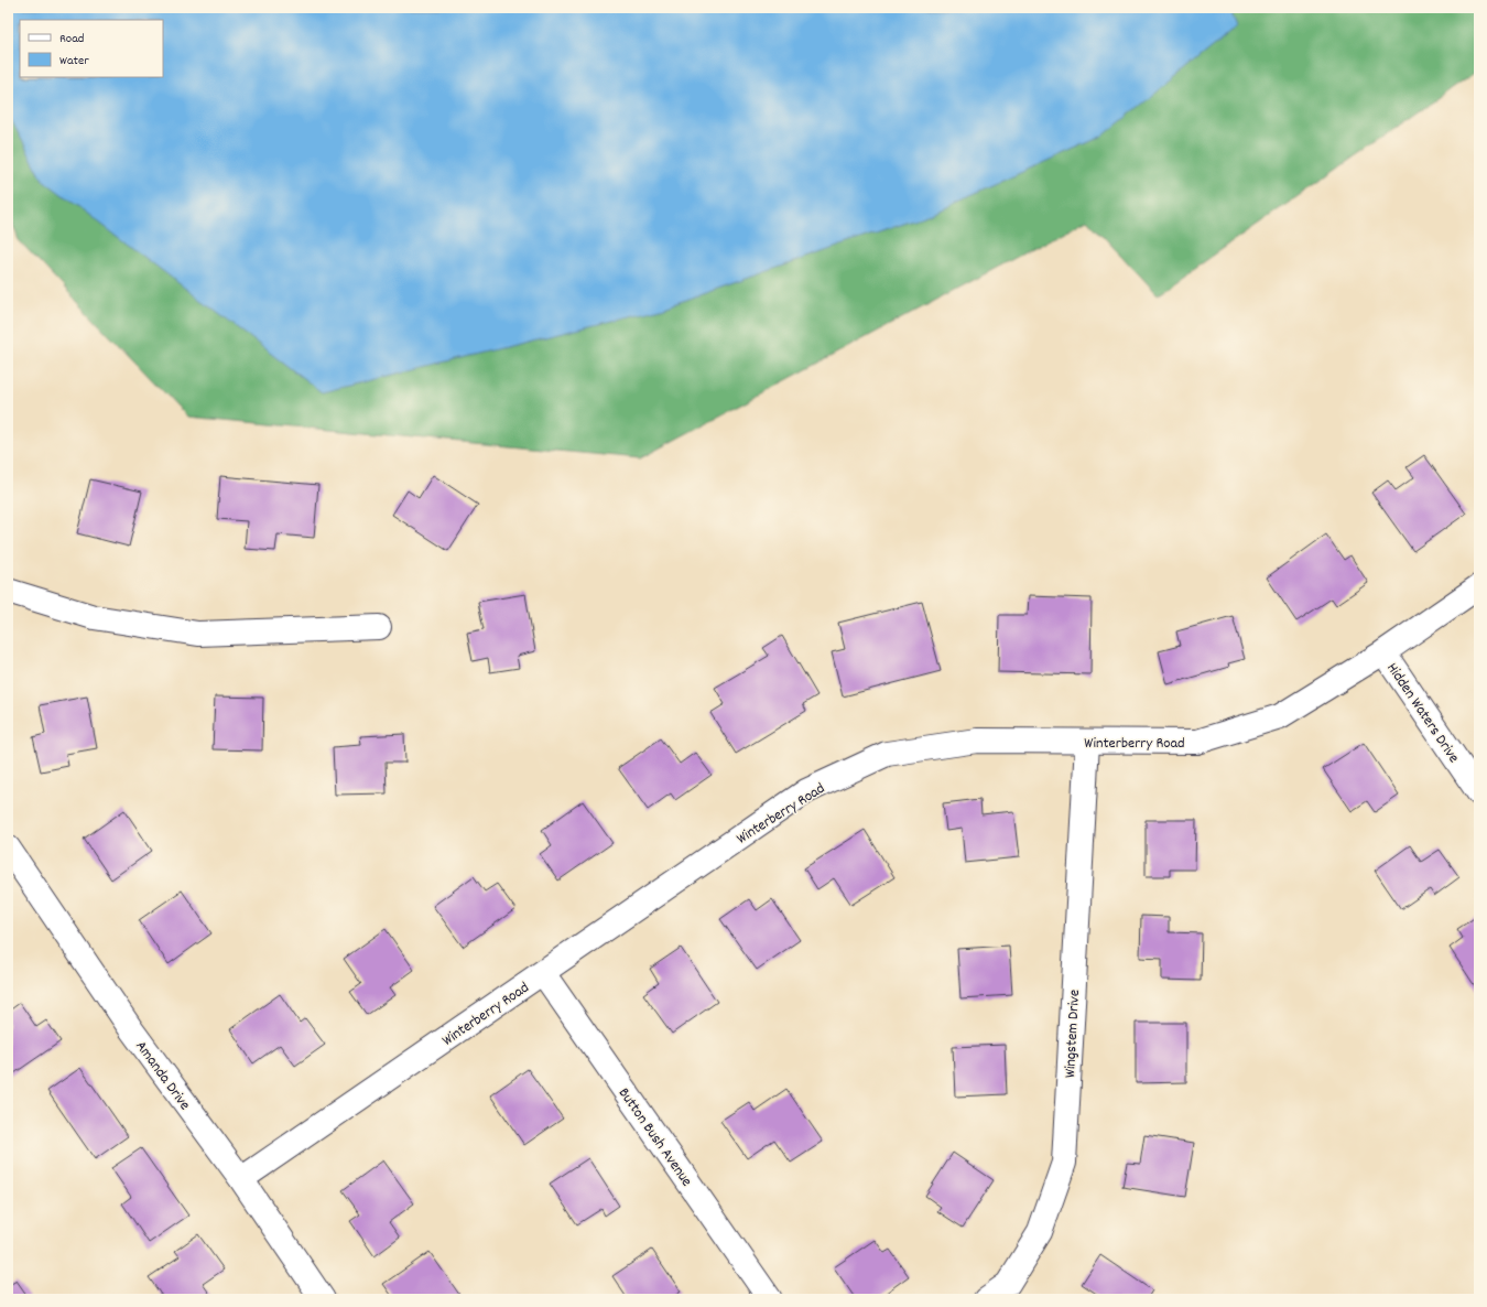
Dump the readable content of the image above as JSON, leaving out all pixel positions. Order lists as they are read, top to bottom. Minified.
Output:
{"streets":{"street":["Hidden Waters Drive","Winterberry Road","Wingstem Drive","Amanda Drive","Button Bush Avenue"]},"crossings":[["Hidden Waters Drive","Winterberry Road"],["Winterberry Road","Wingstem Drive"],["Winterberry Road","Amanda Drive"],["Winterberry Road","Button Bush Avenue"]],"legend":["Road","Water"]}
